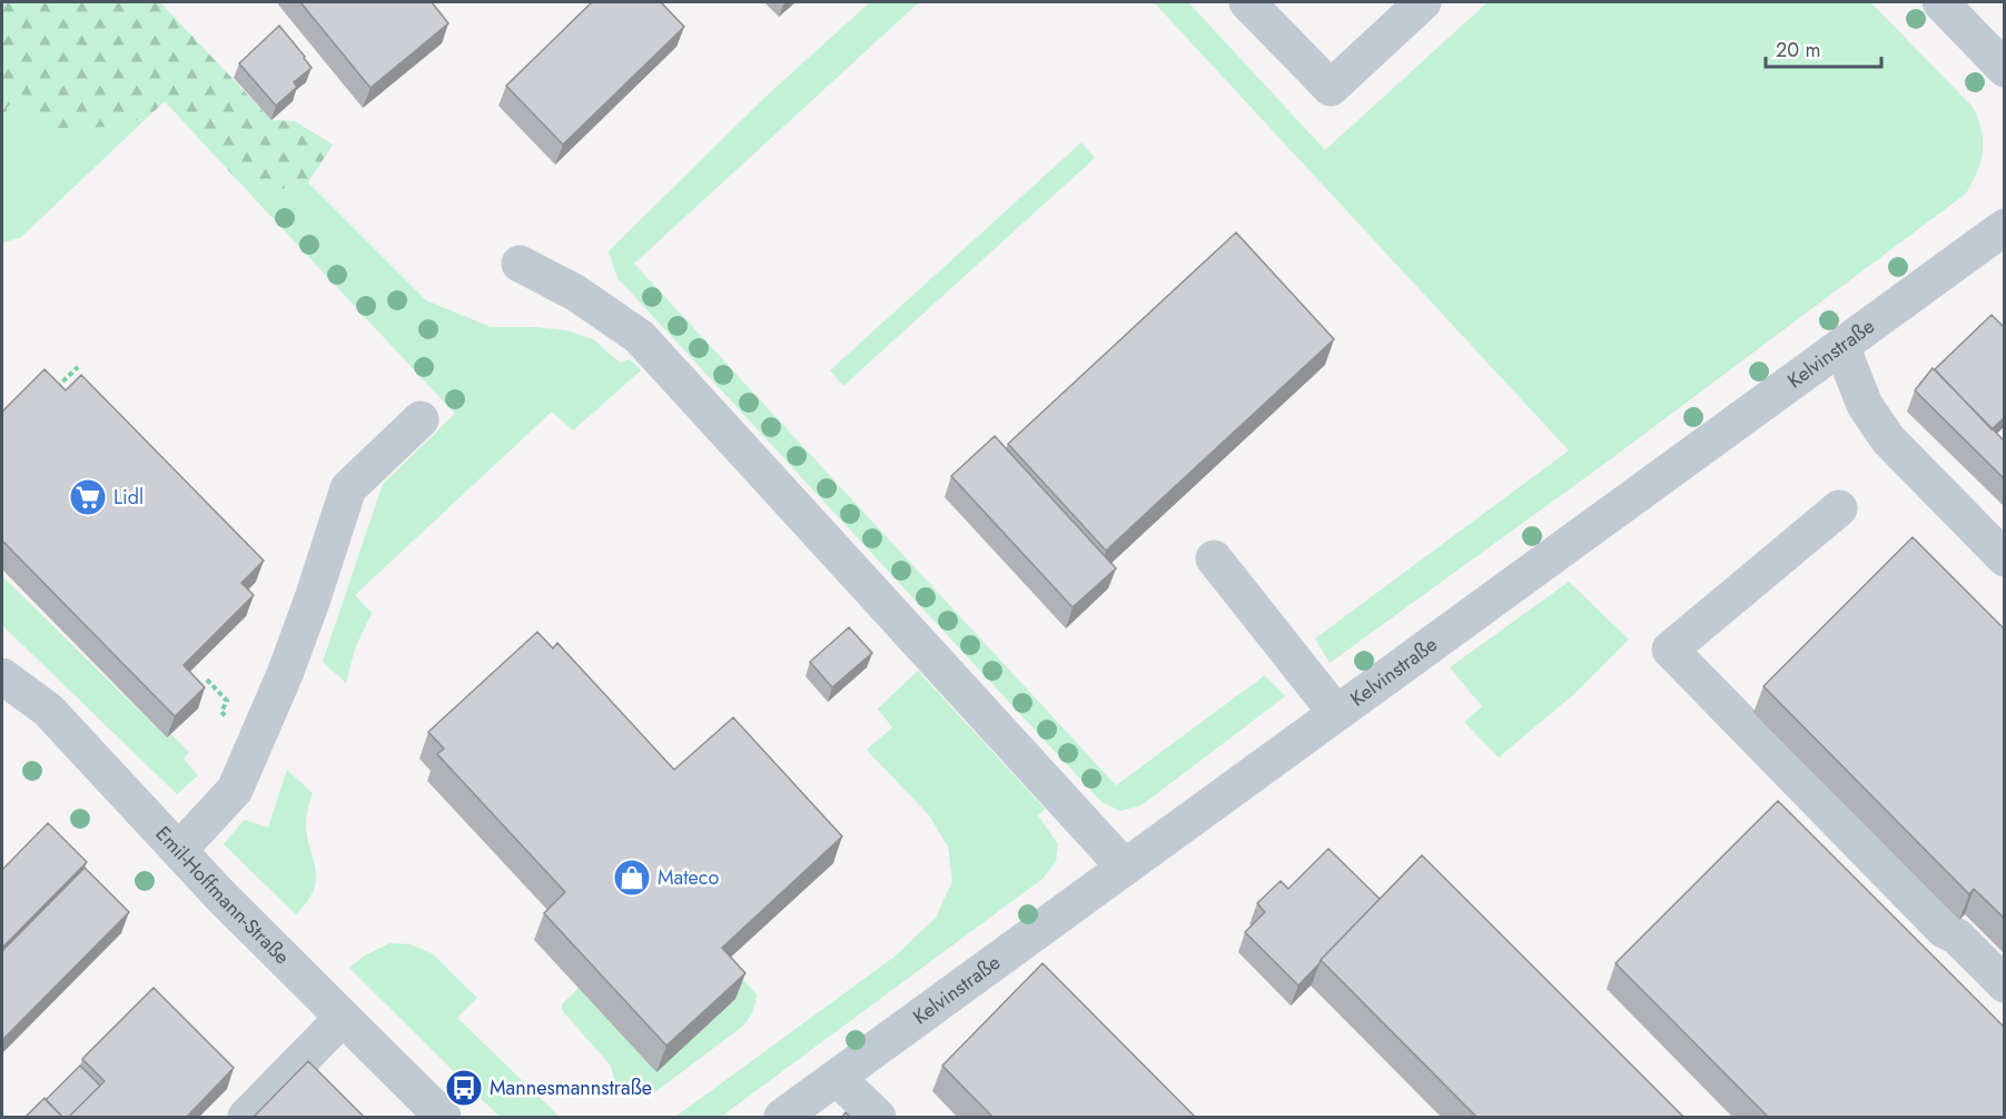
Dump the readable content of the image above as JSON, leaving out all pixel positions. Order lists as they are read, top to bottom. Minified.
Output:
{"streets":{"street":["Kelvinstraße","Emil-Hoffmann-Straße"]},"places":{"supermarket":["Lidl"],"shop":["Mateco"],"bus stop":["Mannesmannstraße"]},"scale_bar":"20 m"}
